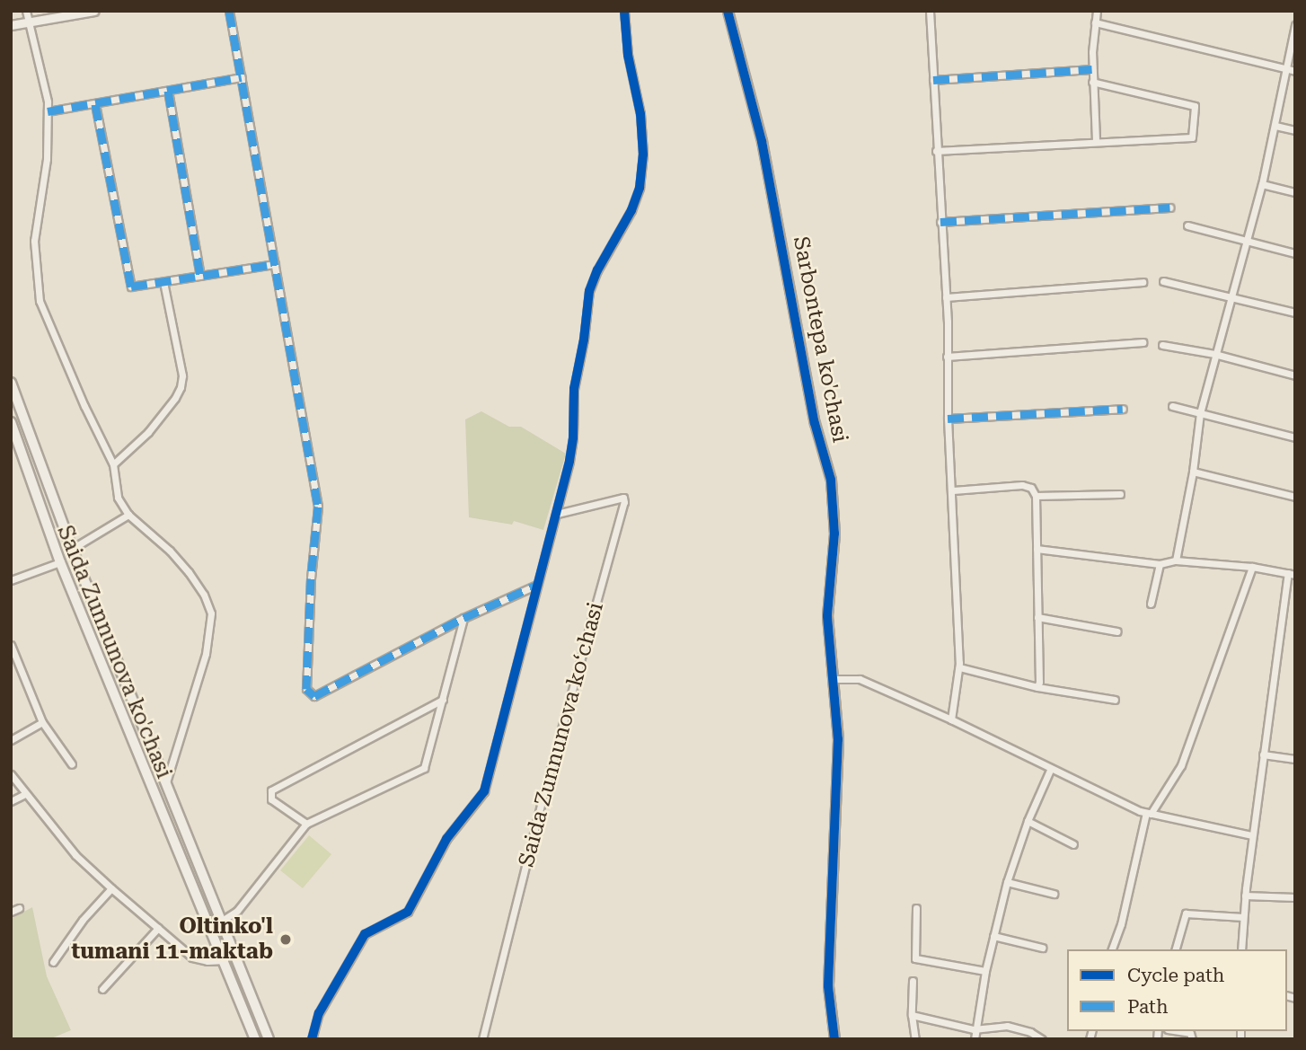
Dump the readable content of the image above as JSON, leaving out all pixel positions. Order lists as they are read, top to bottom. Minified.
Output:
{"streets":{"main road":["Saida Zunnunova ko'chasi"],"street":["Sarbontepa ko'chasi","Saida Zunnunova koʻchasi"]},"places":["Oltinko'l tumani 11-maktab"],"legend":["Cycle path","Path"]}
